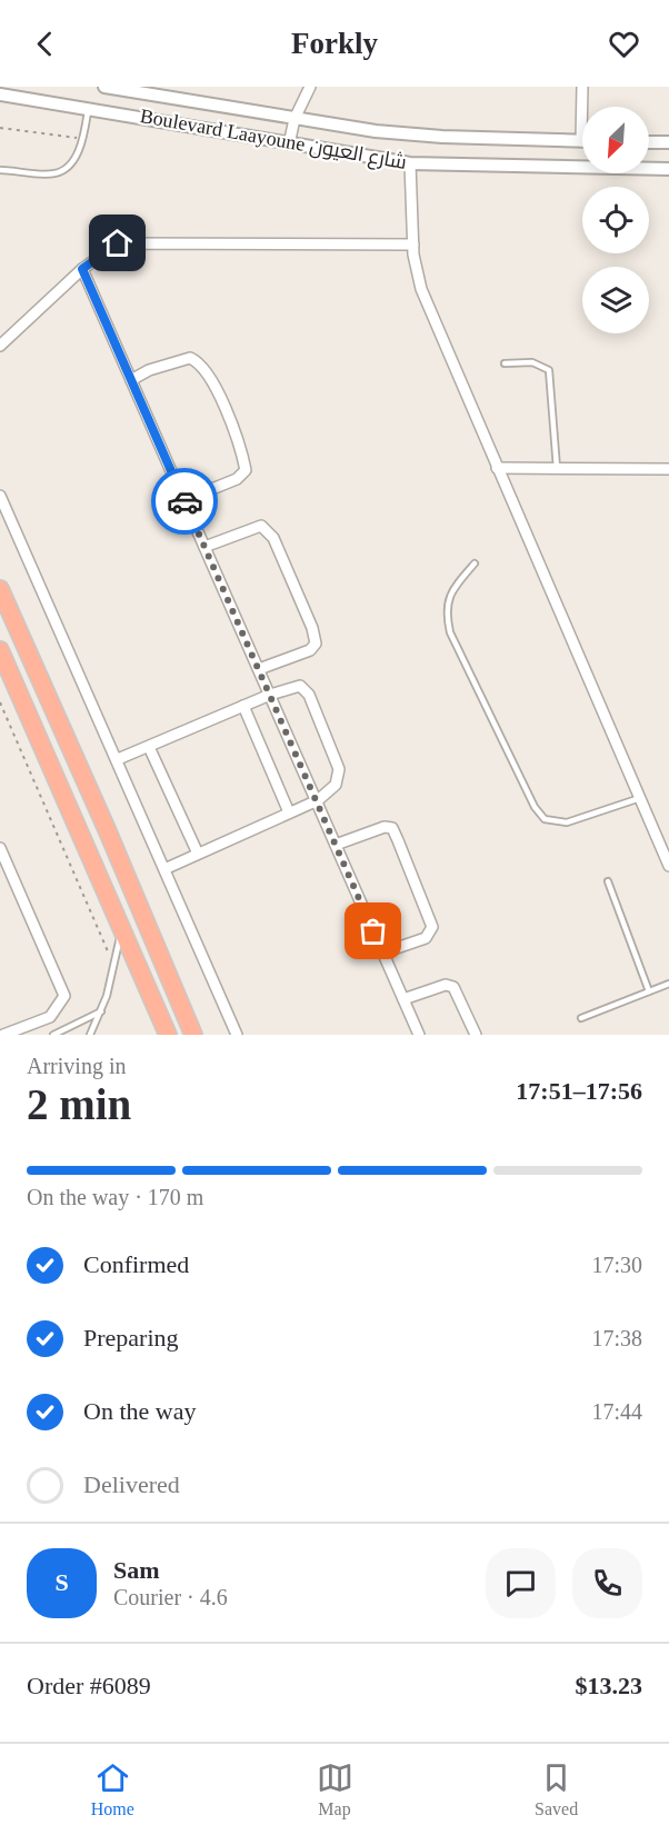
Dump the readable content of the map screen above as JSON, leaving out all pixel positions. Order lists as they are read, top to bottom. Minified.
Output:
{"streets":{"street":["Boulevard Laayoune شارع العيون"]},"north":"bottom left","page":{"header":"Forkly","heading":["2 min","Arriving in","17:51–17:56"],"panel":["Sam","Courier · 4.6","Order #6089","$13.23"],"bar":"On the way · 170 m","list":[["Confirmed","17:30"],["Preparing","17:38"],["On the way","17:44"],"Delivered"],"round":"S","tabs":["Home","Map","Saved"]}}
